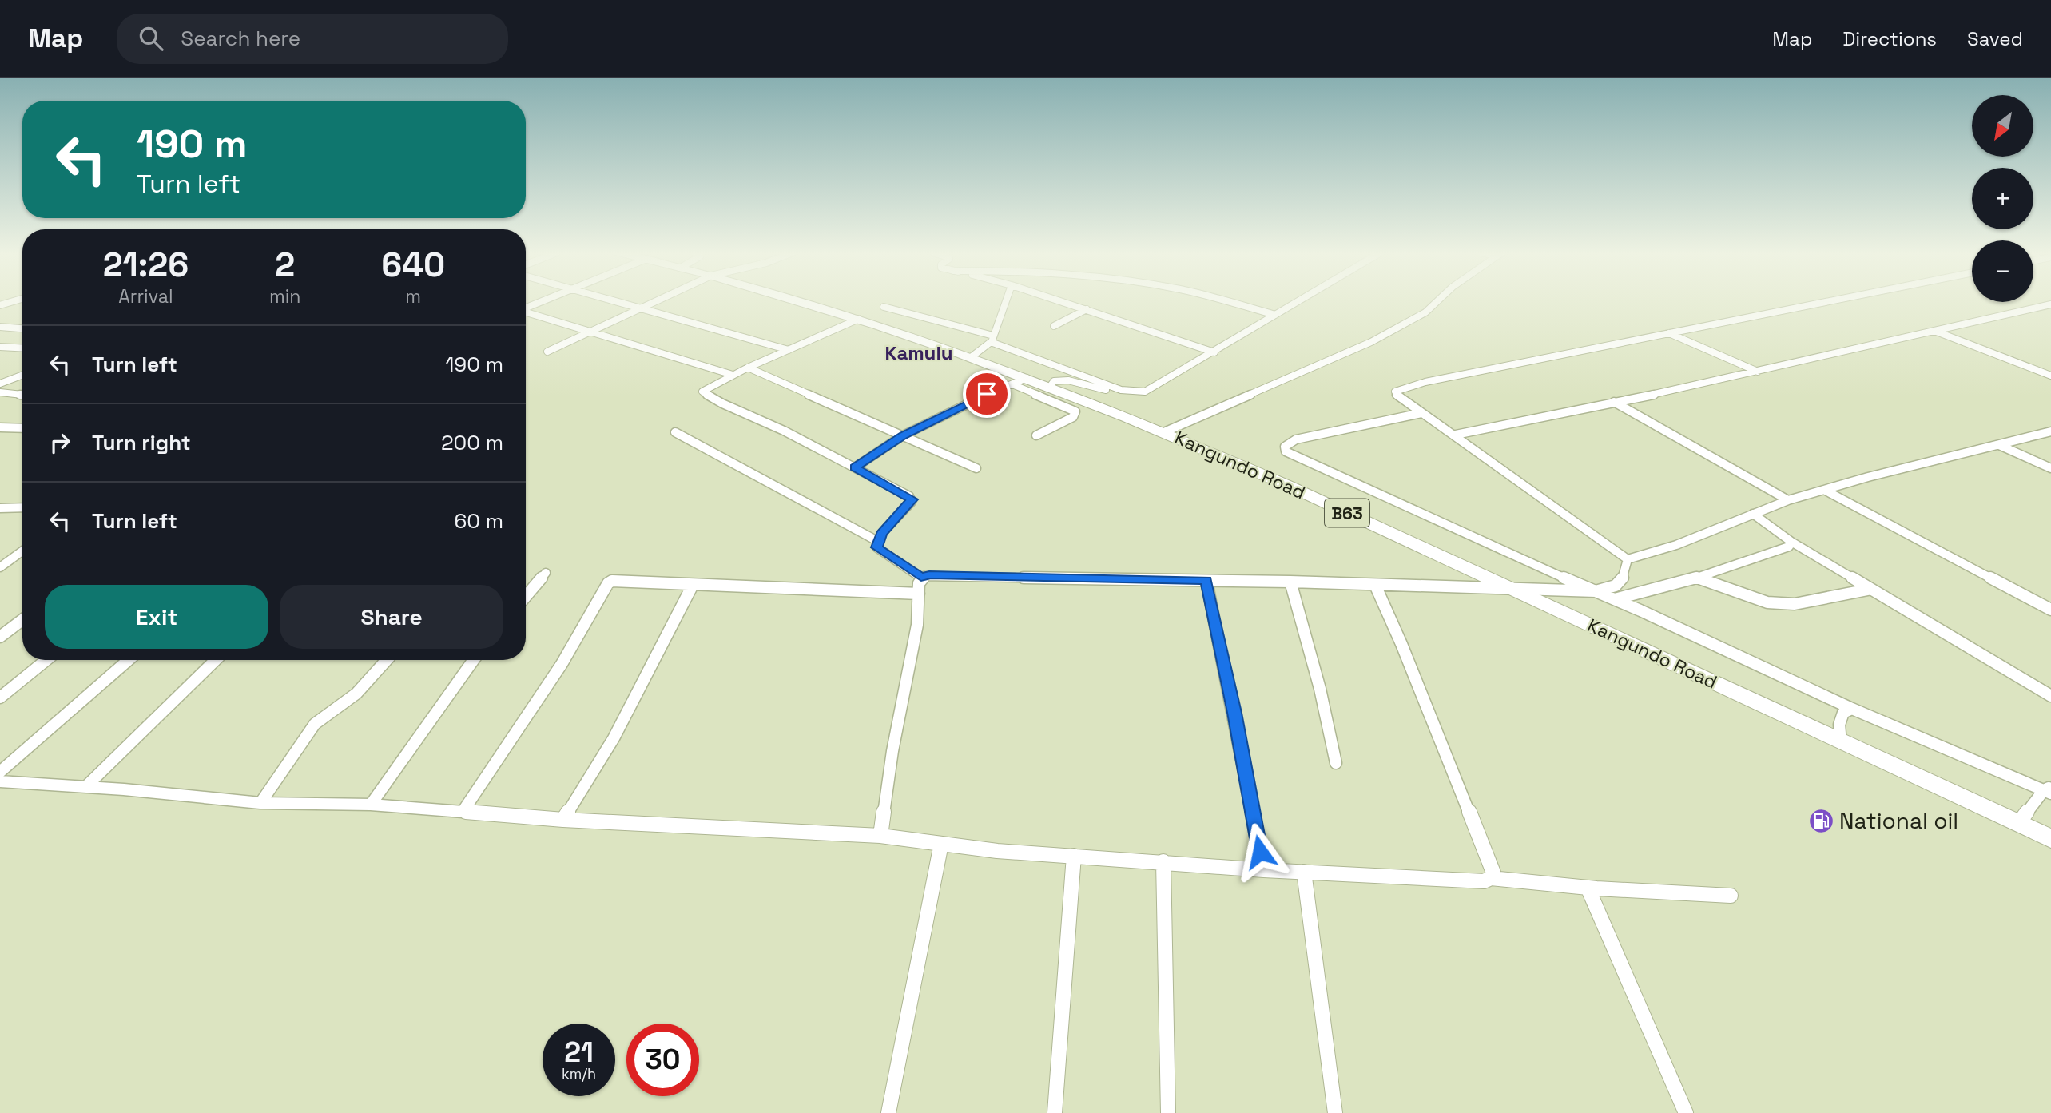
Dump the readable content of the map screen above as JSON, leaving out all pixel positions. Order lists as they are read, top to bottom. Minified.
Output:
{"streets":{"highway":["Kangundo Road","B63"]},"districts":["Kamulu"],"places":{"fuel station":["National oil"]},"north":"bottom left","page":{"header":"Map","search":"Search here","nav":["Map","Directions","Saved"],"map_buttons":["+","−"],"turn":["190 m","Turn left"],"eta":["21:26","Arrival","2","min","640","m"],"list":[{"name":"Turn left","value":"190 m"},{"name":"Turn right","value":"200 m"},{"name":"Turn left","value":"60 m"}],"buttons":["Exit","Share"],"speed":"21 km/h","limit":"30"}}
